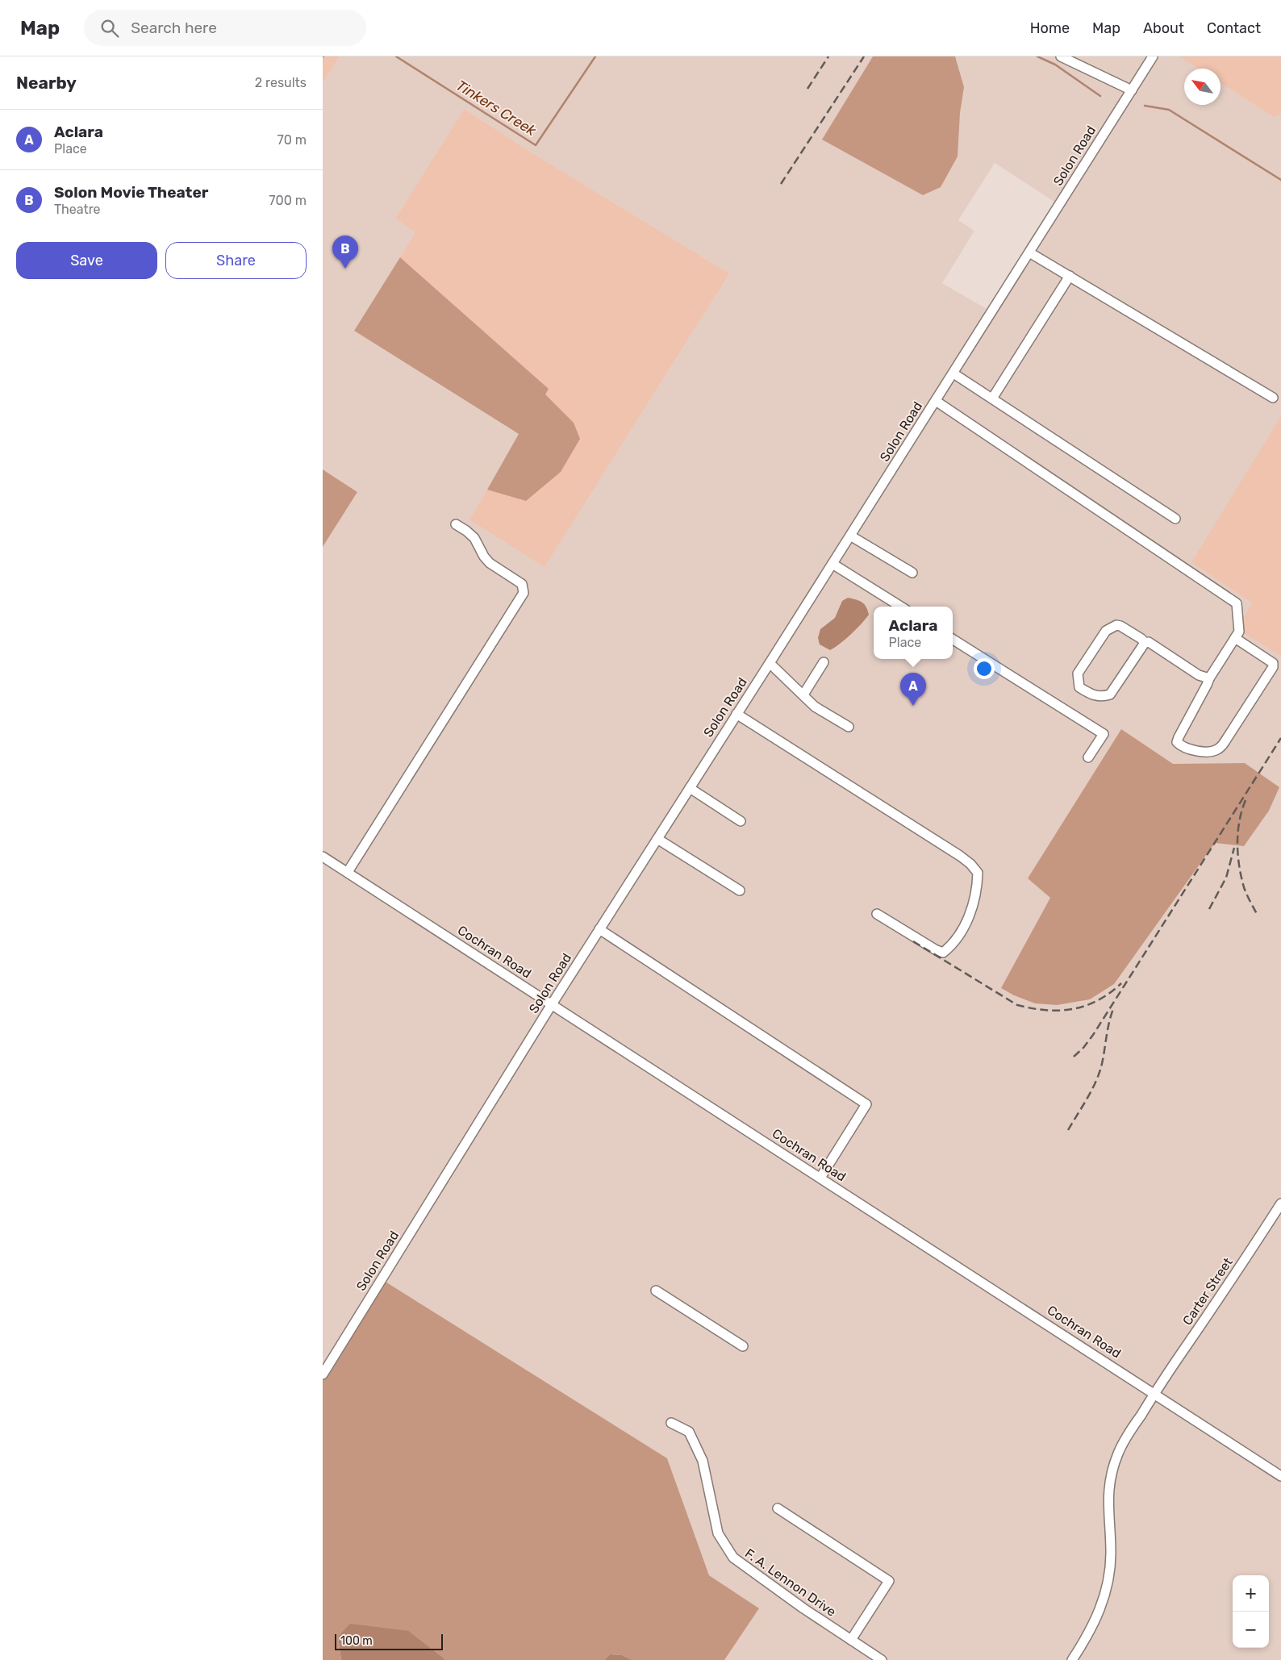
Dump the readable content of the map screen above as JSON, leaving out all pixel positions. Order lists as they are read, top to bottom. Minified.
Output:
{"streets":{"street":["Solon Road","Cochran Road","Carter Street","F. A. Lennon Drive"]},"crossings":[["Solon Road","Cochran Road"],["Cochran Road","Carter Street"]],"water":["Tinkers Creek"],"scale_bar":"100 m","north":"top left","page":{"header":"Map","search":"Search here","nav":["Home","Map","About","Contact"],"heading":["Nearby","2 results"],"list":[{"mark":"A","name":"Aclara","note":"Place","value":"70 m"},{"mark":"B","name":"Solon Movie Theater","note":"Theatre","value":"700 m"}],"buttons":["Save","Share"],"pins":["B","A"],"popup":["Aclara","Place"],"map_buttons":["+","−"],"scale":"100 m"}}
